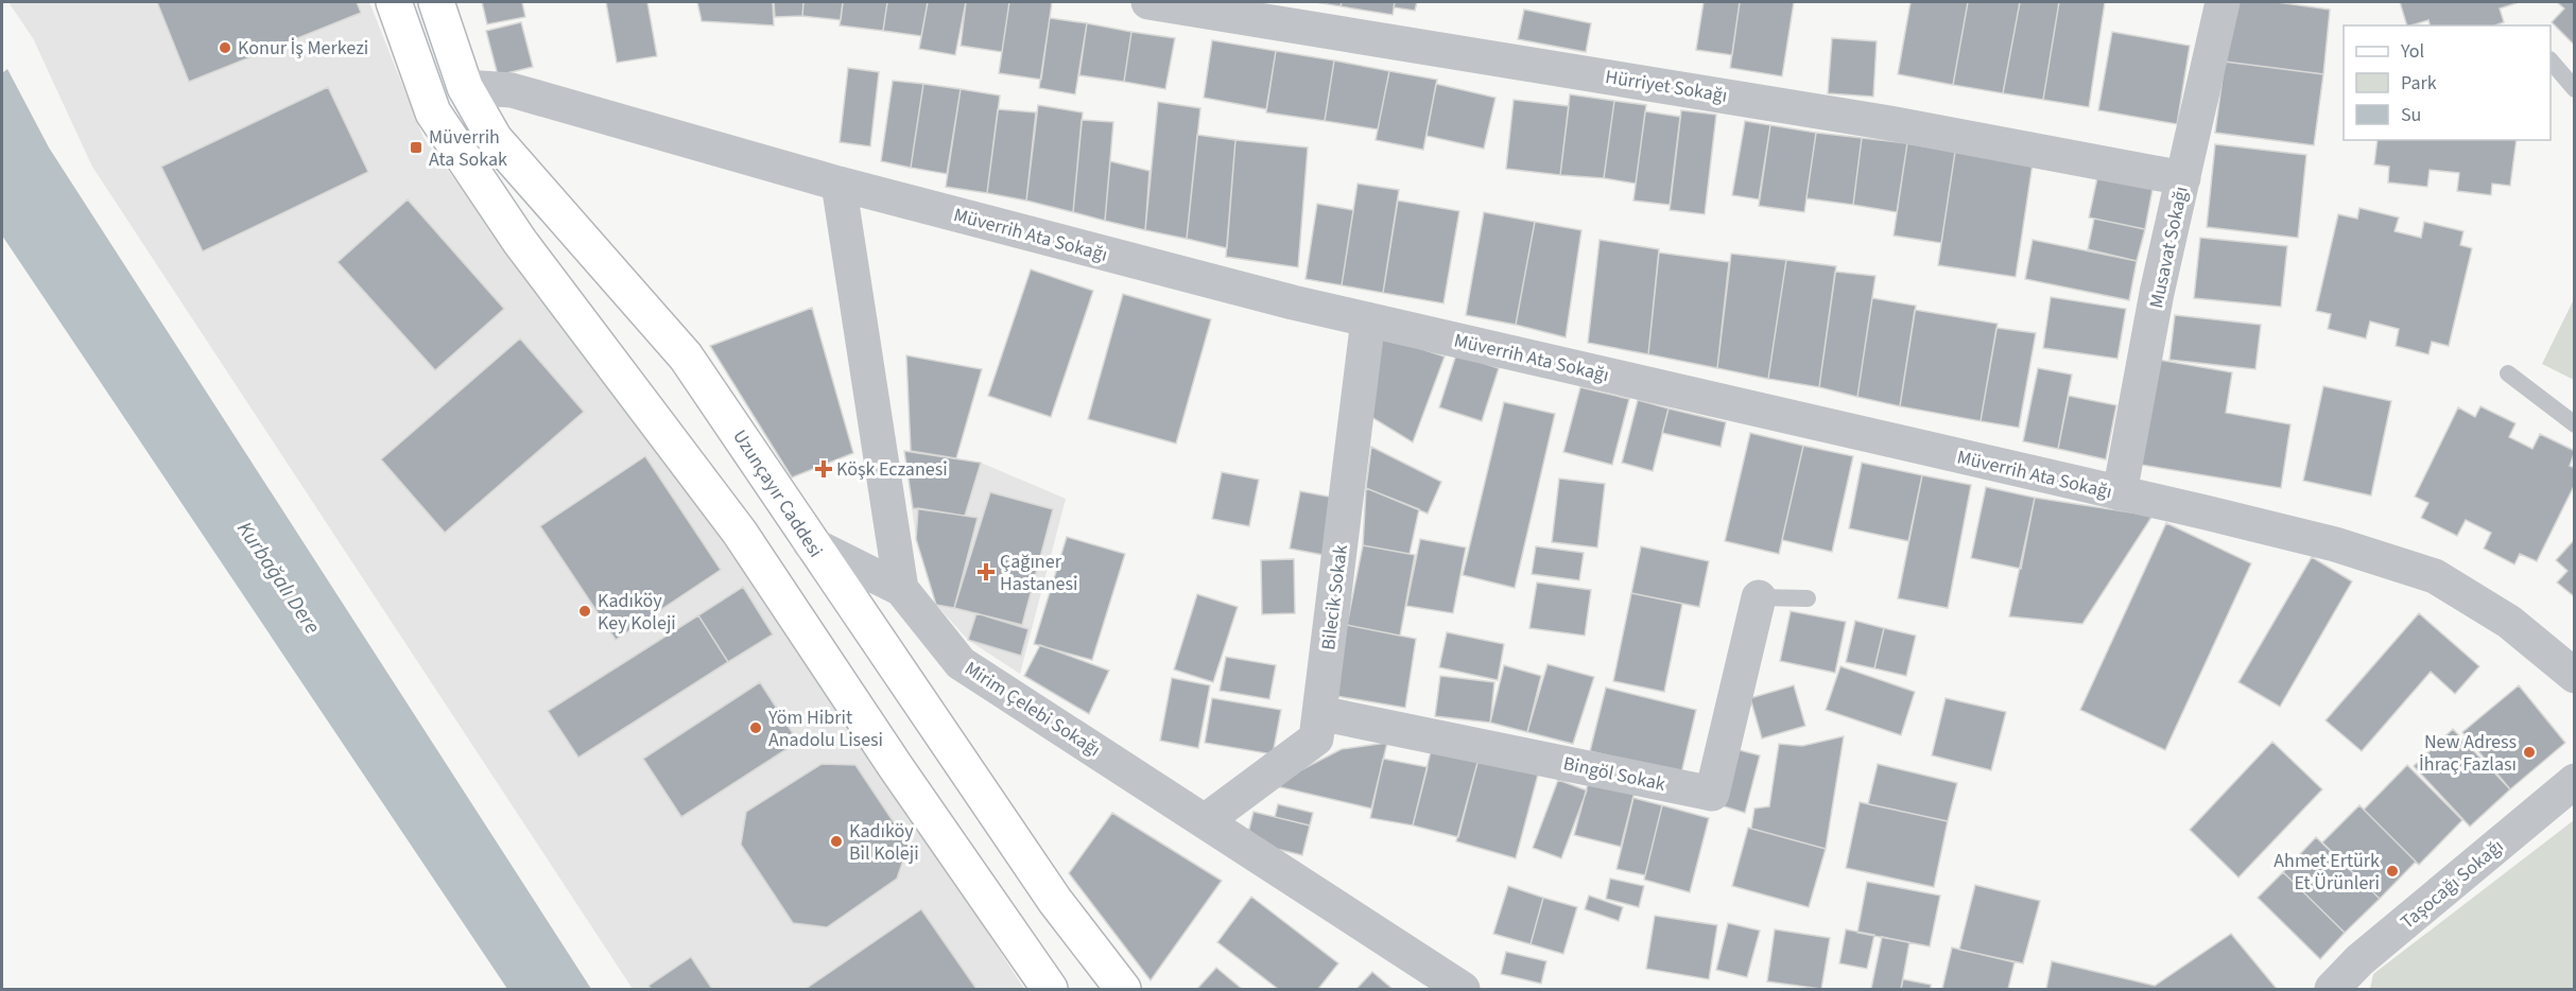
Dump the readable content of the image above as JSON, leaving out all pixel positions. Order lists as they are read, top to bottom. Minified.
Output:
{"streets":{"main road":["Uzunçayır Caddesi"],"street":["Hürriyet Sokağı","Müverrih Ata Sokağı","Musavat Sokağı","Bilecik Sokak","Mirim Çelebi Sokağı","Bingöl Sokak","Taşocağı Sokağı"]},"crossings":[["Hürriyet Sokağı","Musavat Sokağı"],["Müverrih Ata Sokağı","Musavat Sokağı"],["Müverrih Ata Sokağı","Uzunçayır Caddesi"],["Müverrih Ata Sokağı","Bilecik Sokak"],["Bilecik Sokak","Mirim Çelebi Sokağı"],["Bilecik Sokak","Bingöl Sokak"]],"water":["Kurbağalı Dere"],"places":{"other":["Konur İş Merkezi","Kadıköy Key Koleji","Yöm Hibrit Anadolu Lisesi","New Adress İhraç Fazlası","Kadıköy Bil Koleji","Ahmet Ertürk Et Ürünleri"],"transit":["Müverrih Ata Sokak"],"health":["Köşk Eczanesi","Çağıner Hastanesi"]},"legend":["Yol","Park","Su"]}
